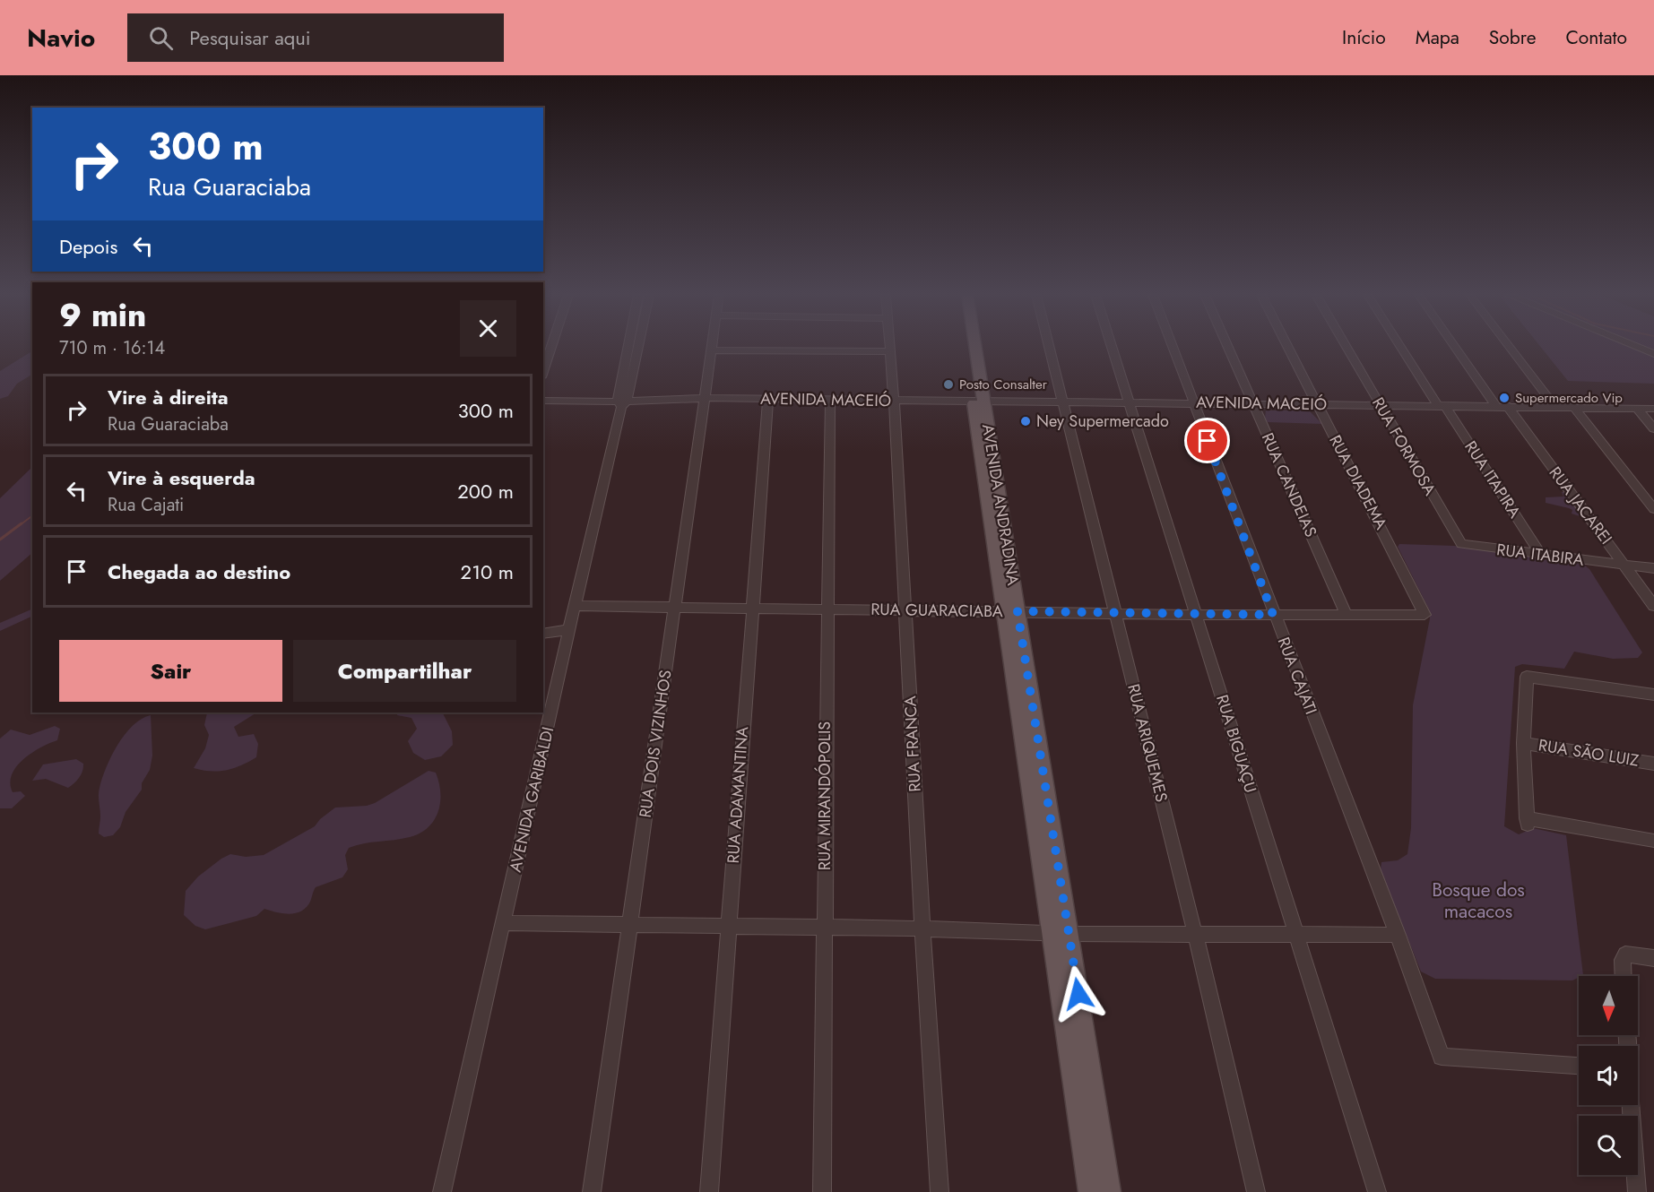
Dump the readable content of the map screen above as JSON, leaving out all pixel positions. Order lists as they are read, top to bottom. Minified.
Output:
{"streets":{"main road":["AVENIDA ANDRADINA"],"street":["AVENIDA MACEIÓ","RUA FORMOSA","RUA ITAPIRA","RUA DIADEMA","RUA CANDEIAS","RUA JACAREI","RUA ITABIRA","RUA GUARACIABA","RUA CAJATI","RUA ARIQUEMES","RUA DOIS VIZINHOS","RUA FRANCA","RUA BIGUAÇU","RUA SÃO LUIZ","RUA ADAMANTINA","RUA MIRANDÓPOLIS","AVENIDA GARIBALDI"]},"crossings":[["AVENIDA MACEIÓ","RUA FORMOSA"],["AVENIDA MACEIÓ","RUA ITAPIRA"],["AVENIDA MACEIÓ","RUA DIADEMA"],["AVENIDA MACEIÓ","RUA CANDEIAS"],["AVENIDA MACEIÓ","AVENIDA ANDRADINA"],["AVENIDA MACEIÓ","RUA JACAREI"],["AVENIDA MACEIÓ","RUA CAJATI"],["AVENIDA MACEIÓ","RUA ARIQUEMES"],["AVENIDA MACEIÓ","RUA DOIS VIZINHOS"],["AVENIDA MACEIÓ","RUA FRANCA"],["AVENIDA MACEIÓ","RUA BIGUAÇU"],["AVENIDA MACEIÓ","RUA ADAMANTINA"],["AVENIDA MACEIÓ","RUA MIRANDÓPOLIS"],["AVENIDA MACEIÓ","AVENIDA GARIBALDI"],["RUA FORMOSA","RUA ITABIRA"],["RUA ITAPIRA","RUA ITABIRA"],["RUA DIADEMA","RUA GUARACIABA"],["RUA CANDEIAS","RUA GUARACIABA"],["AVENIDA ANDRADINA","RUA GUARACIABA"],["RUA JACAREI","RUA ITABIRA"],["RUA GUARACIABA","RUA CAJATI"],["RUA GUARACIABA","RUA ARIQUEMES"],["RUA GUARACIABA","RUA DOIS VIZINHOS"],["RUA GUARACIABA","RUA FRANCA"],["RUA GUARACIABA","RUA BIGUAÇU"],["RUA GUARACIABA","RUA ADAMANTINA"],["RUA GUARACIABA","RUA MIRANDÓPOLIS"],["RUA GUARACIABA","AVENIDA GARIBALDI"]],"parks":["Bosque dos macacos"],"places":["Posto Consalter","Supermercado Vip","Ney Supermercado"],"north":"bottom","page":{"header":"Navio","search":"Pesquisar aqui","nav":["Início","Mapa","Sobre","Contato"],"turn":["300 m","Rua Guaraciaba"],"then":"Depois","heading":["9 min","710 m · 16:14"],"list":[{"name":"Vire à direita","note":"Rua Guaraciaba","value":"300 m"},{"name":"Vire à esquerda","note":"Rua Cajati","value":"200 m"},{"name":"Chegada ao destino","value":"210 m"}],"buttons":["Sair","Compartilhar"]}}
